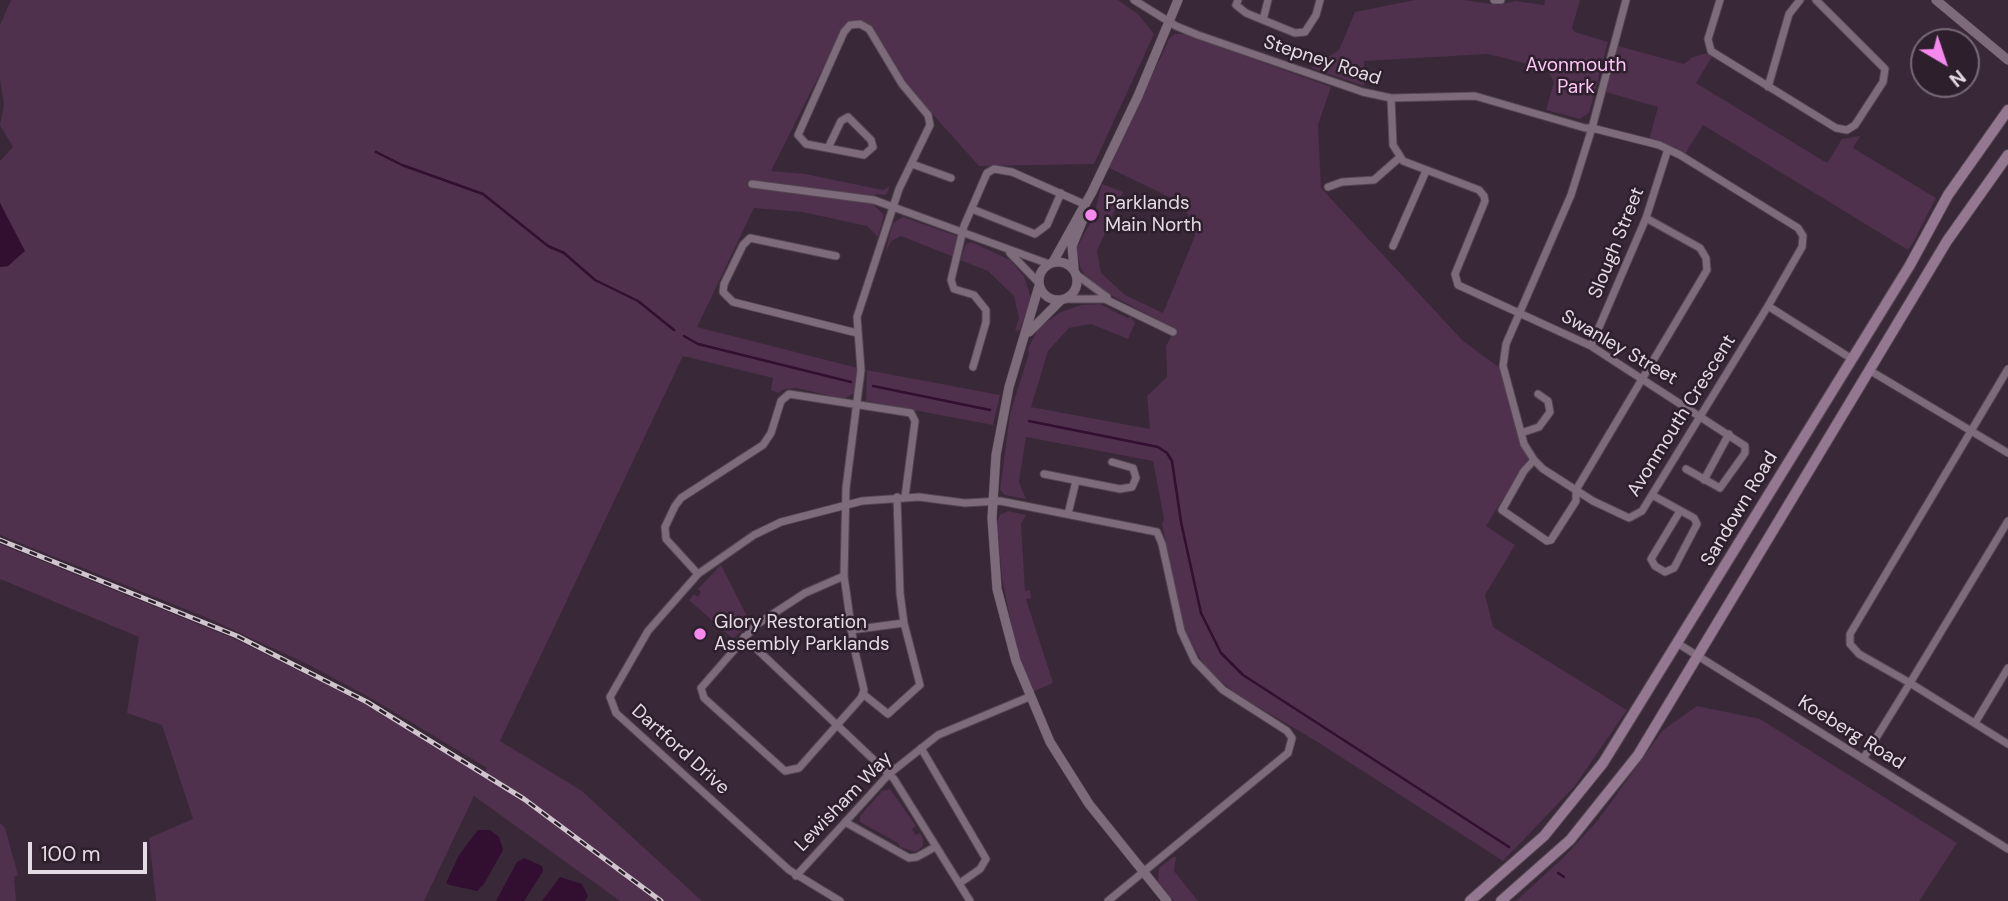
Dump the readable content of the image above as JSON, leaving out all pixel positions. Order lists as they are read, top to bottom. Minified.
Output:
{"streets":{"main road":["Sandown Road"],"street":["Stepney Road","Slough Street","Swanley Street","Avonmouth Crescent","Koeberg Road","Dartford Drive","Lewisham Way"]},"crossings":[["Stepney Road","Avonmouth Crescent"],["Slough Street","Swanley Street"],["Slough Street","Avonmouth Crescent"],["Swanley Street","Avonmouth Crescent"],["Sandown Road","Koeberg Road"],["Dartford Drive","Lewisham Way"]],"parks":["Avonmouth Park"],"places":["Parklands Main North","Glory Restoration Assembly Parklands"],"scale_bar":"100 m","north":"bottom right"}
